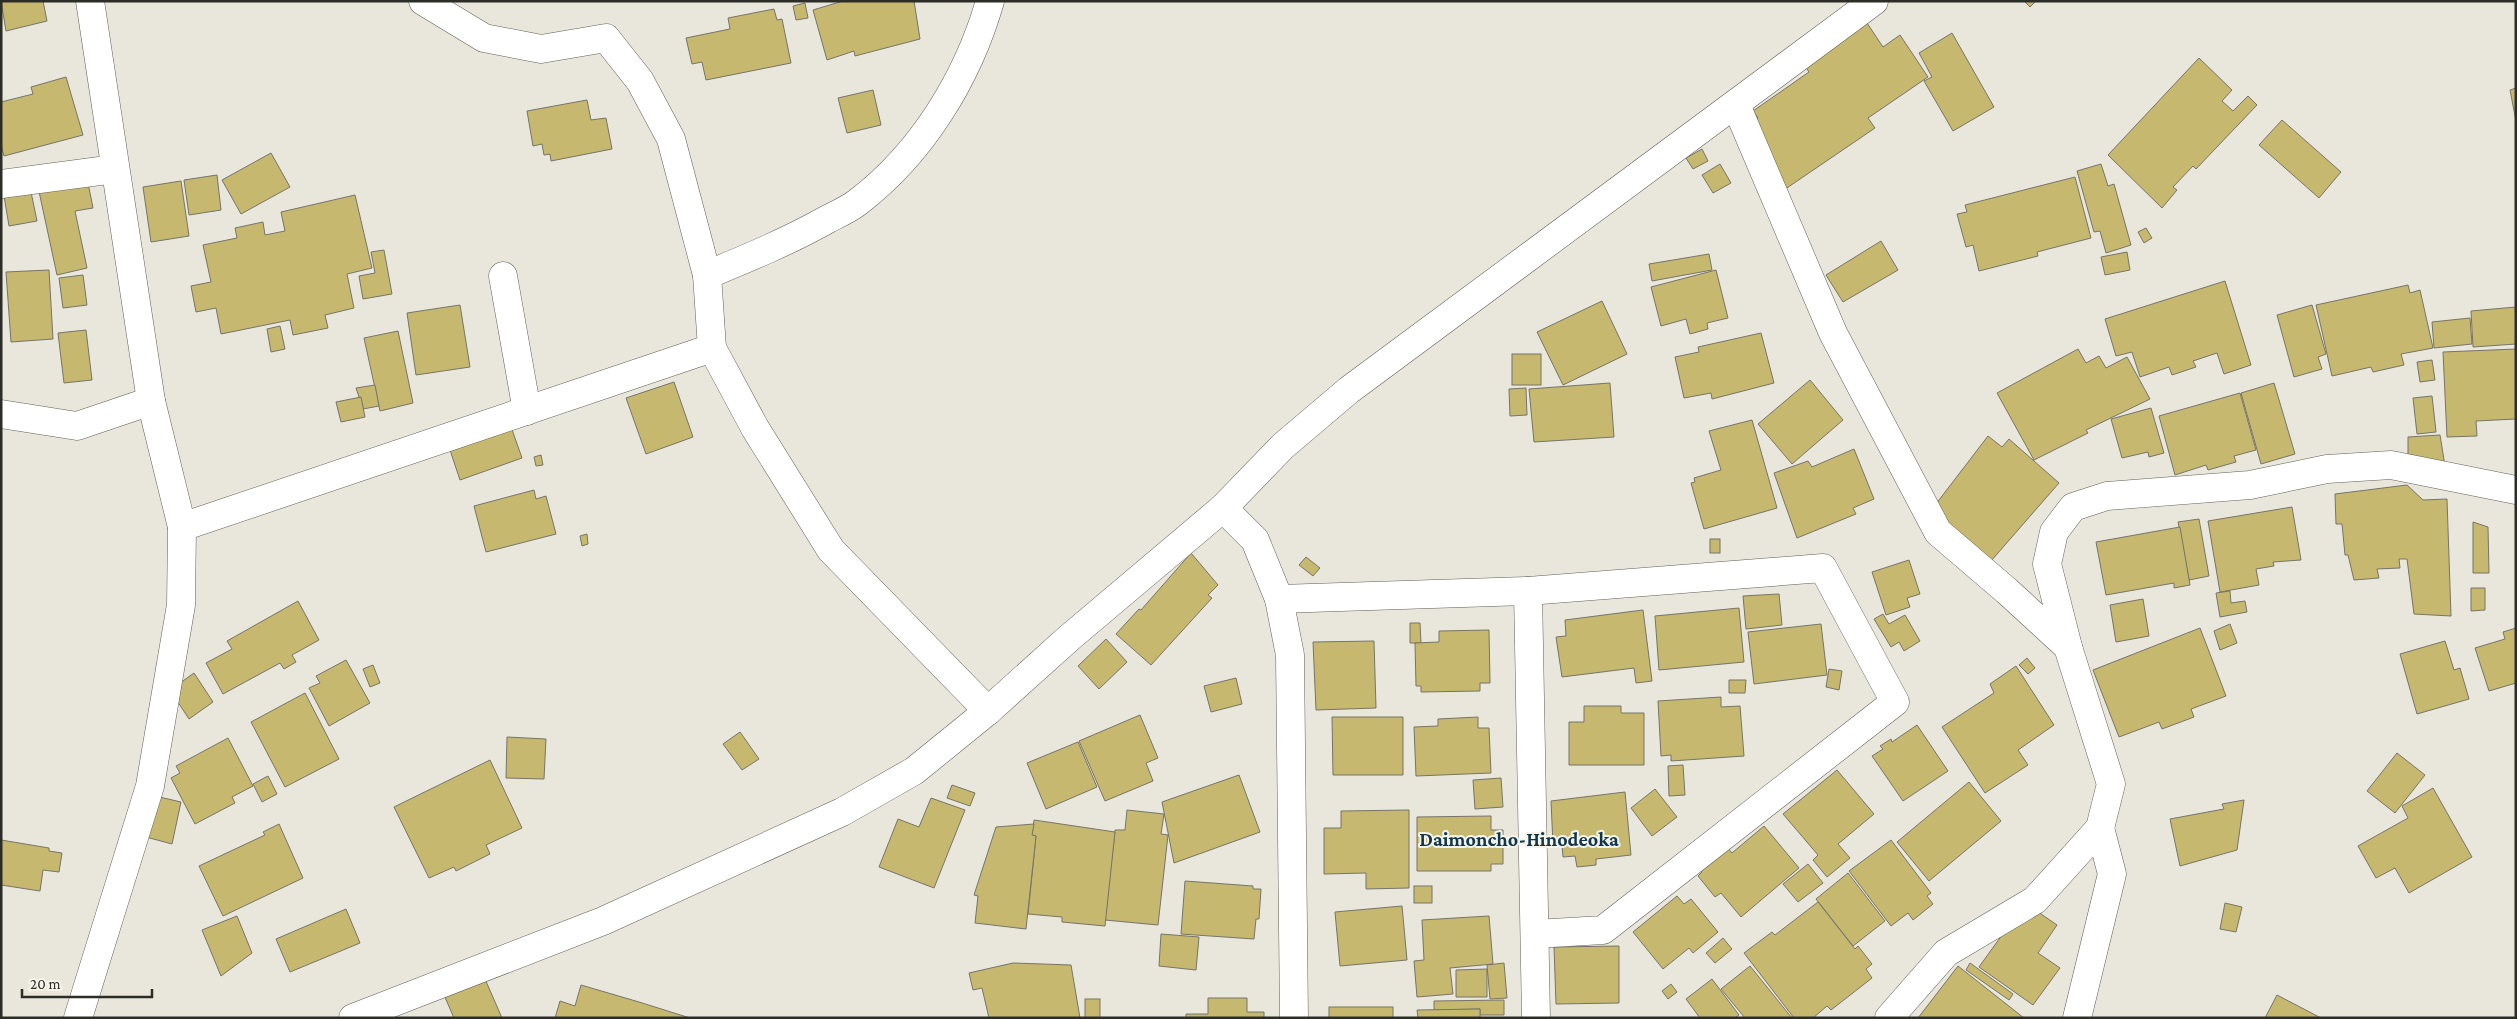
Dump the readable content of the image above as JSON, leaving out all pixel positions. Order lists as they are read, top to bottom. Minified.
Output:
{"districts":["Daimoncho-Hinodeoka"],"scale_bar":"20 m"}
